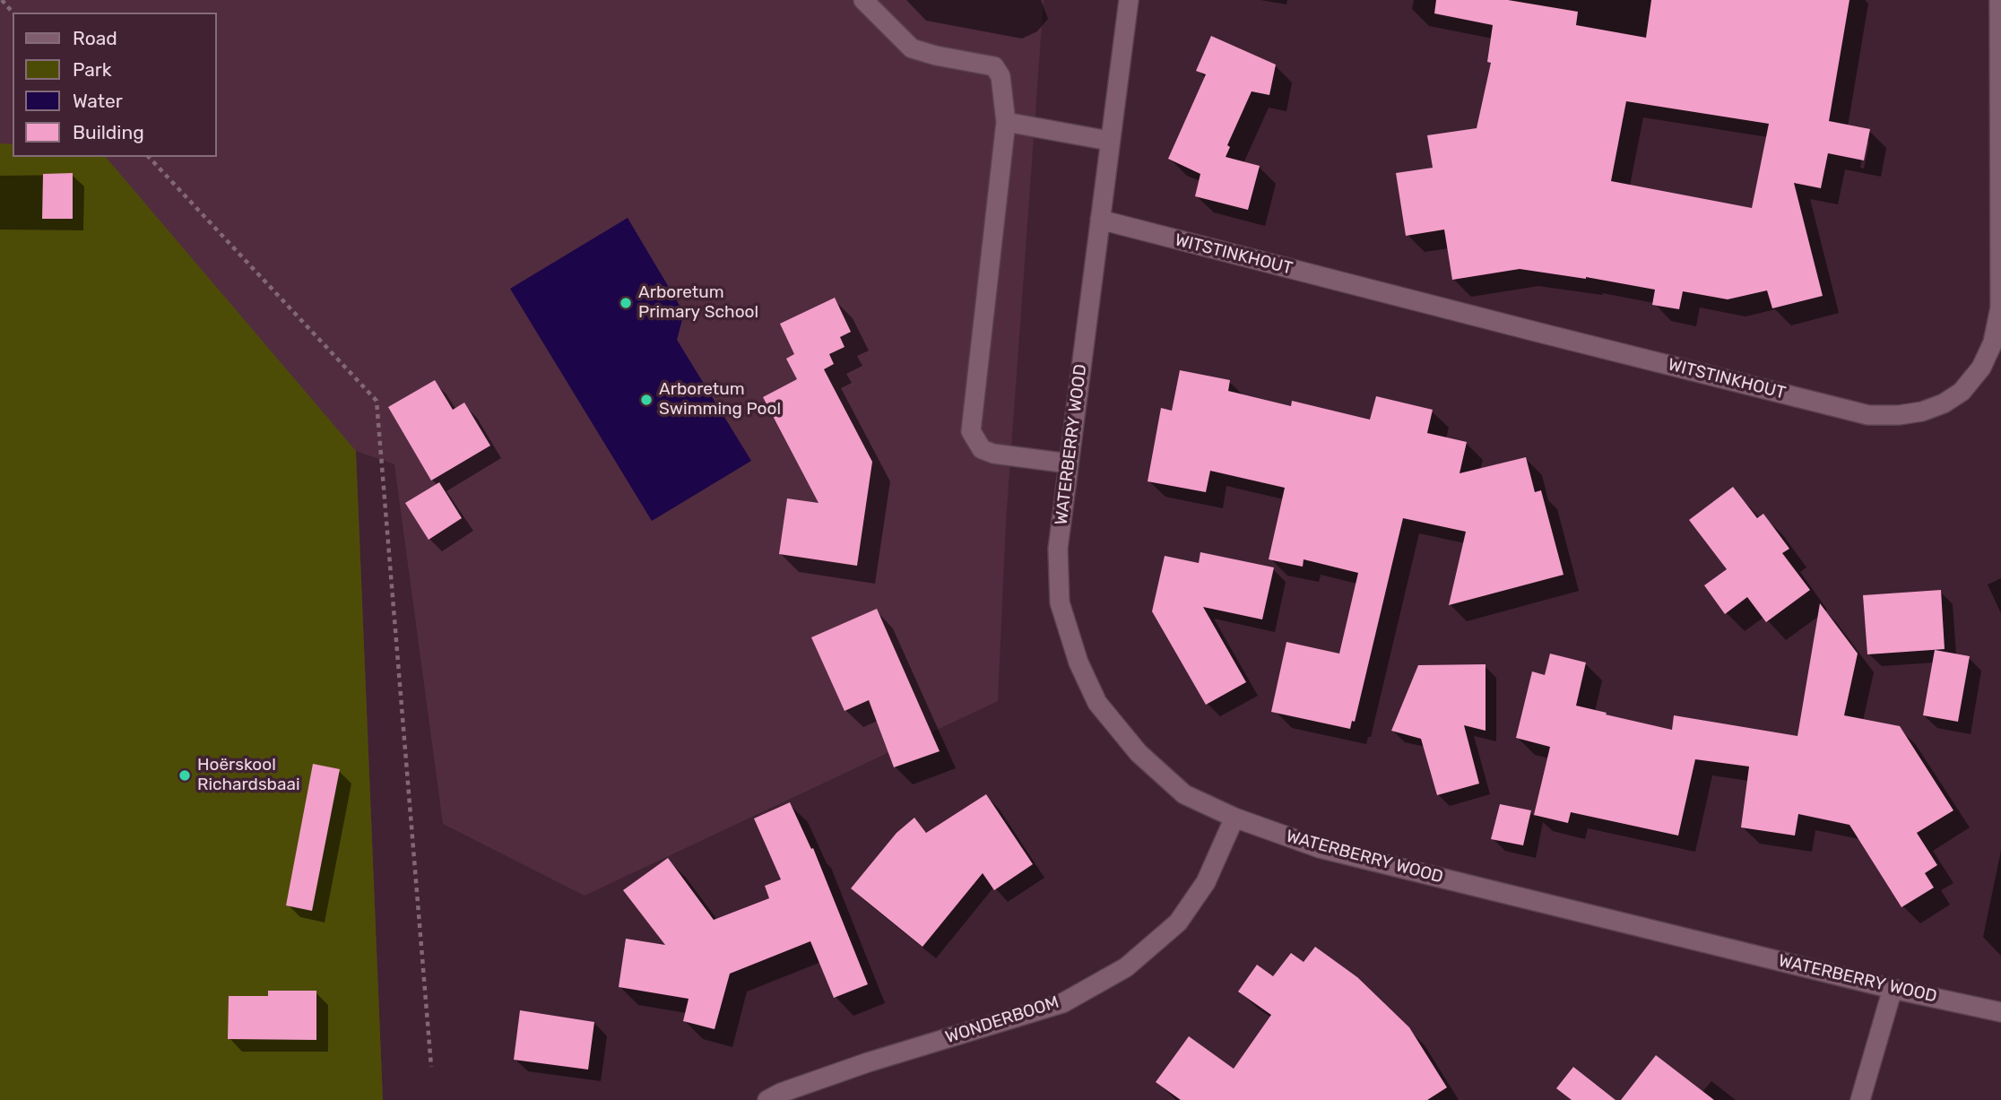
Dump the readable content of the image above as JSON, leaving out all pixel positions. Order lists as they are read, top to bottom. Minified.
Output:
{"streets":{"street":["WITSTINKHOUT","WATERBERRY WOOD","WONDERBOOM"]},"crossings":[["WITSTINKHOUT","WATERBERRY WOOD"],["WATERBERRY WOOD","WONDERBOOM"]],"places":["Arboretum Primary School","Arboretum Swimming Pool","Hoërskool Richardsbaai"],"legend":["Road","Park","Water","Building"]}
